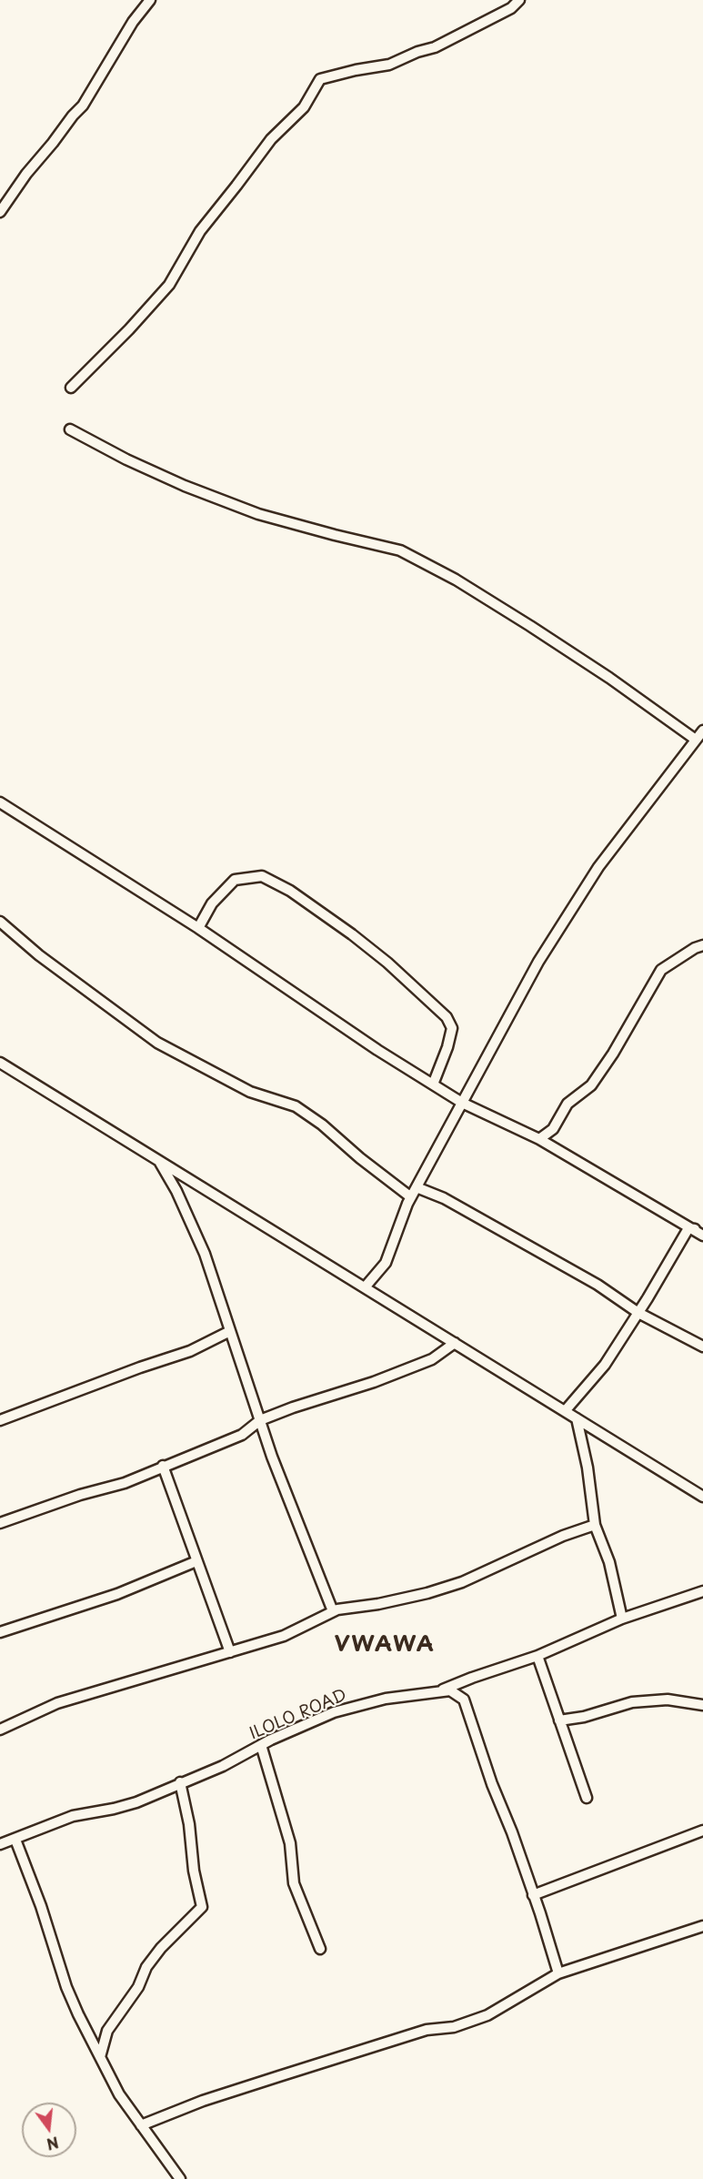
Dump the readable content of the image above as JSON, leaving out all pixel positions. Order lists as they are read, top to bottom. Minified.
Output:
{"streets":{"street":["ILOLO ROAD"]},"districts":["VWAWA"],"north":"bottom"}
